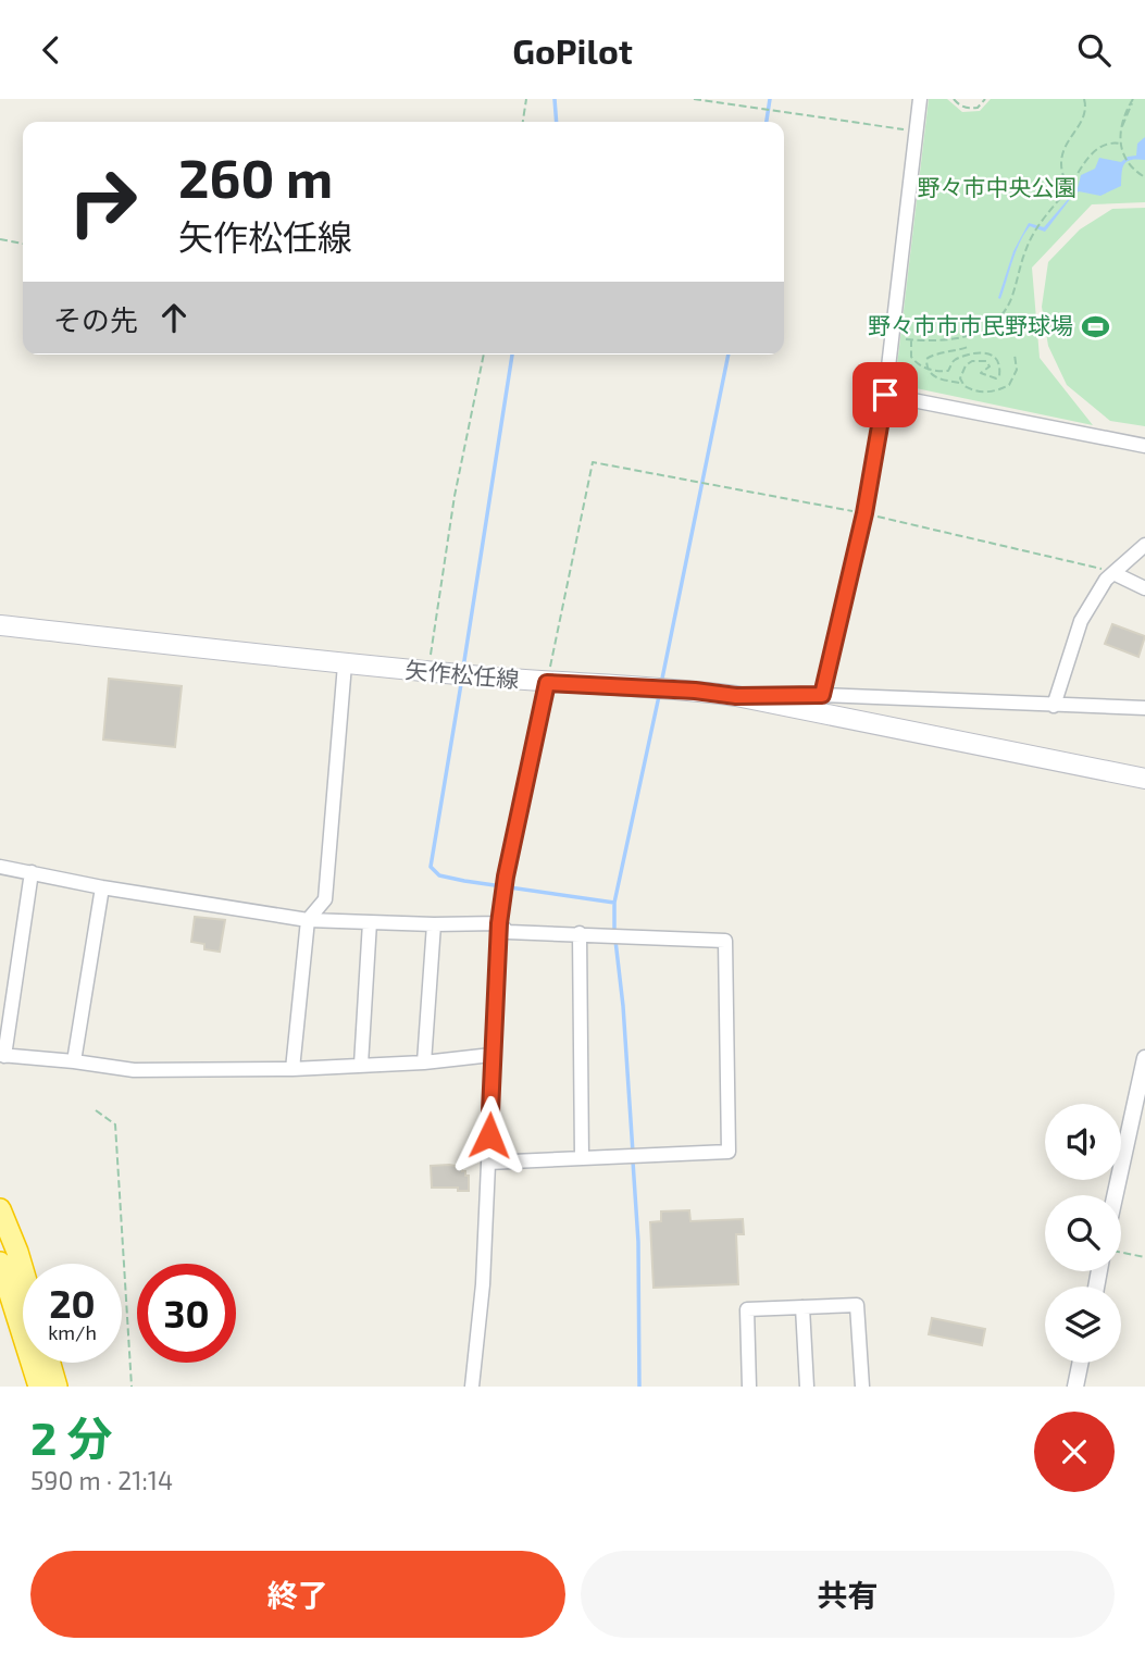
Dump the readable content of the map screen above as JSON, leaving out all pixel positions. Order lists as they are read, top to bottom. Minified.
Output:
{"streets":{"main road":["矢作松任線"]},"parks":["野々市中央公園"],"places":{"sports":["野々市市市民野球場"]},"page":{"header":"GoPilot","turn":["260 m","矢作松任線"],"then":"その先","speed":"20 km/h","limit":"30","heading":["2 分","590 m · 21:14"],"buttons":["終了","共有"]}}
